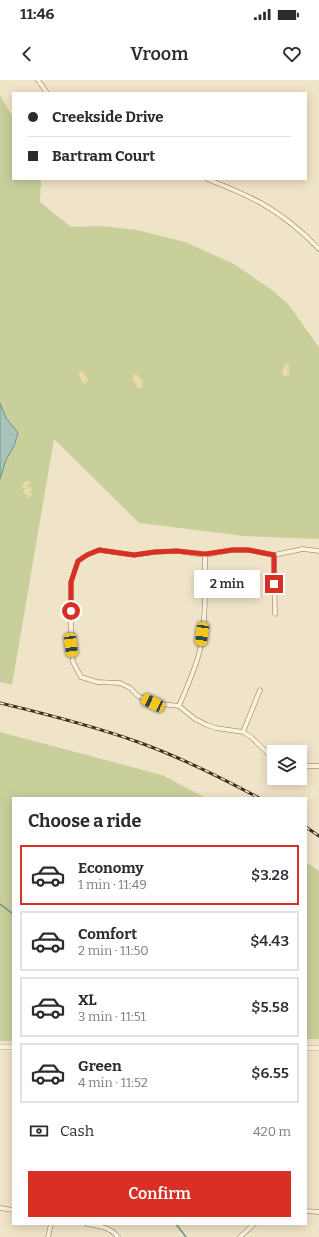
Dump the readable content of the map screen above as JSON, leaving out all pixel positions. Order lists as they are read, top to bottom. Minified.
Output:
{"page":{"status":"11:46","header":"Vroom","banner":["Creekside Drive","Bartram Court"],"bubble":"2 min","heading":"Choose a ride","list":[{"name":"Economy","note":"1 min · 11:49","value":"$3.28"},{"name":"Comfort","note":"2 min · 11:50","value":"$4.43"},{"name":"XL","note":"3 min · 11:51","value":"$5.58"},{"name":"Green","note":"4 min · 11:52","value":"$6.55"}],"pay":["Cash","420 m"],"buttons":"Confirm"}}
